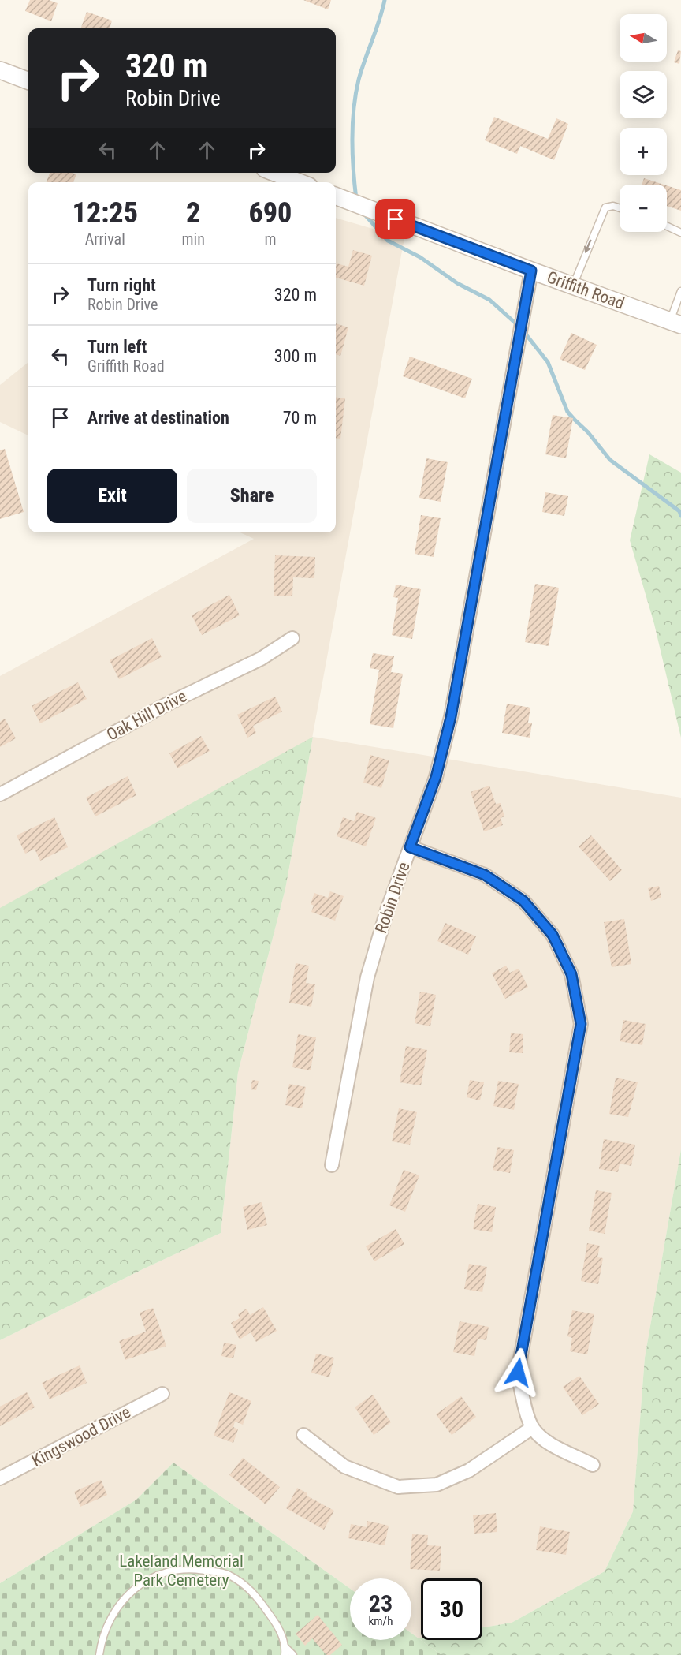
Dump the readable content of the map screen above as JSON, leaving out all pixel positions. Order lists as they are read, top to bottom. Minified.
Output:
{"streets":{"street":["Griffith Road","Oak Hill Drive","Robin Drive","Kingswood Drive"]},"crossings":[["Griffith Road","Robin Drive"]],"parks":["Lakeland Memorial Park Cemetery"],"north":"left","page":{"map_buttons":["+","−"],"turn":["320 m","Robin Drive"],"eta":["12:25","Arrival","2","min","690","m"],"list":[{"name":"Turn right","note":"Robin Drive","value":"320 m"},{"name":"Turn left","note":"Griffith Road","value":"300 m"},{"name":"Arrive at destination","value":"70 m"}],"buttons":["Exit","Share"],"speed":"23 km/h","limit":"30"}}
